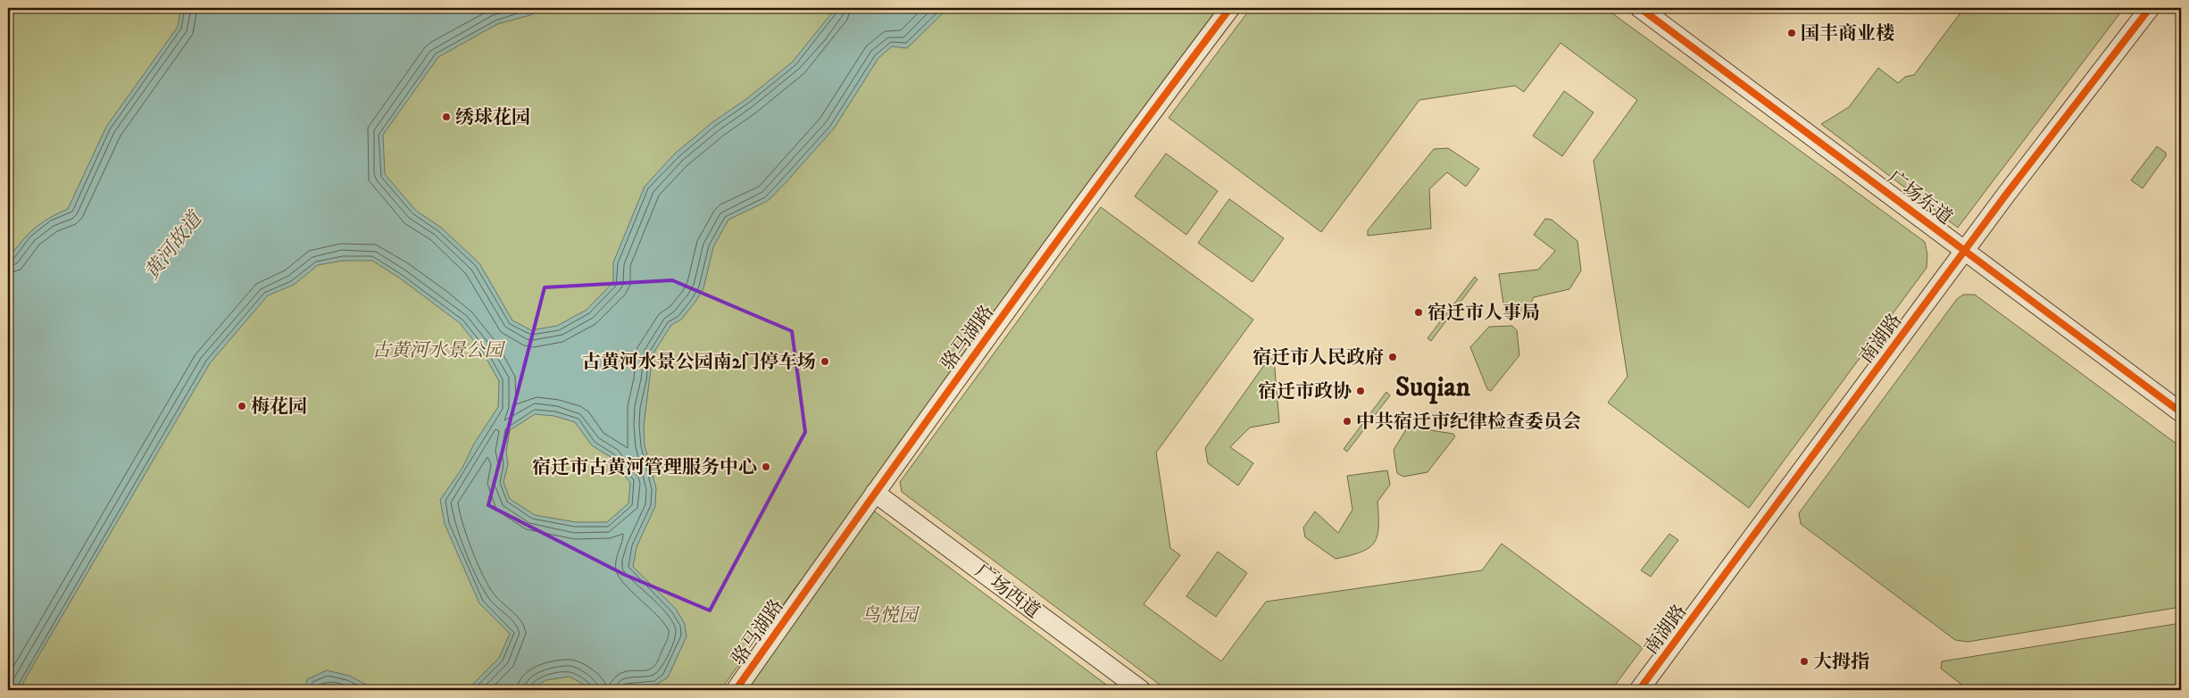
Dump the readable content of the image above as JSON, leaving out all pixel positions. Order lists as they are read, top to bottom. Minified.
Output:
{"streets":{"street":["广场东道","骆马湖路","南湖路","广场西道"]},"crossings":[["广场东道","南湖路"],["骆马湖路","广场西道"]],"districts":["Suqian"],"water":["黄河故道"],"parks":["古黄河水景公园","鸟悦园"],"places":["国丰商业楼","绣球花园","宿迁市人事局","宿迁市人民政府","古黄河水景公园南2门停车场","宿迁市政协","梅花园","中共宿迁市纪律检查委员会","宿迁市古黄河管理服务中心","大拇指"]}
